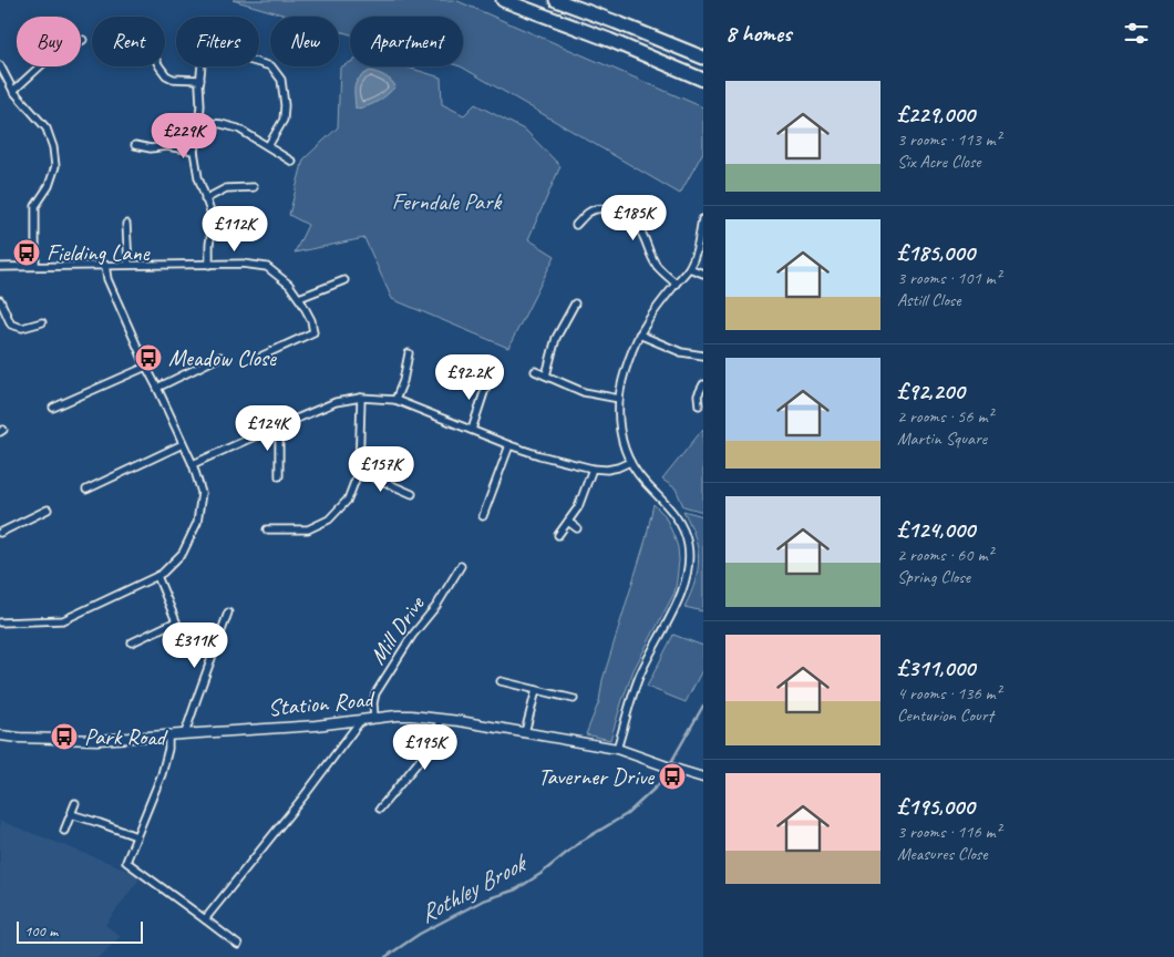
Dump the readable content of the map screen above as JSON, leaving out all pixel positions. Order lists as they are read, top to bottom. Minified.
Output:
{"streets":{"street":["Mill Drive","Station Road"]},"crossings":[["Mill Drive","Station Road"]],"water":["Rothley Brook"],"parks":["Ferndale Park"],"places":{"bus stop":["Fielding Lane","Meadow Close","Park Road","Taverner Drive"]},"scale_bar":"100 m","page":{"heading":"8 homes","chip":["Buy","Rent","Filters","New","Apartment"],"list":[{"name":"£229,000","note":"3 rooms · 113 m² · Six Acre Close"},{"name":"£185,000","note":"3 rooms · 101 m² · Astill Close"},{"name":"£92,200","note":"2 rooms · 56 m² · Martin Square"},{"name":"£124,000","note":"2 rooms · 60 m² · Spring Close"},{"name":"£311,000","note":"4 rooms · 136 m² · Centurion Court"},{"name":"£195,000","note":"3 rooms · 116 m² · Measures Close"}],"price":["£229K","£185K","£112K","£92.2K","£124K","£157K","£311K","£195K"],"scale":"100 m"}}
